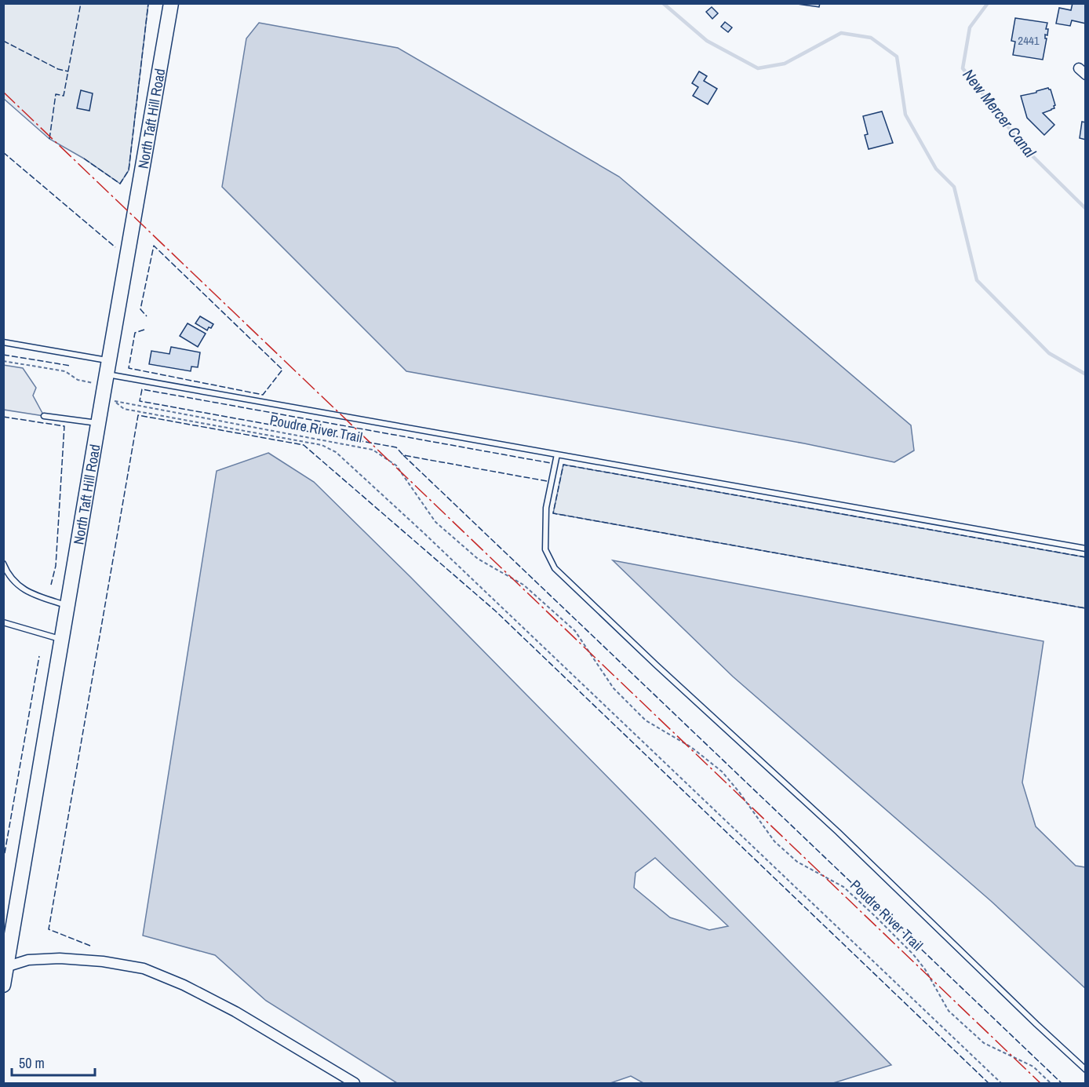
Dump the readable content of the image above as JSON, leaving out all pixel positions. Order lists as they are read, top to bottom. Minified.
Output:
{"streets":{"main road":["North Taft Hill Road"],"path":["Poudre River Trail"]},"water":["New Mercer Canal"],"house_numbers":["2441"],"scale_bar":"50 m"}
